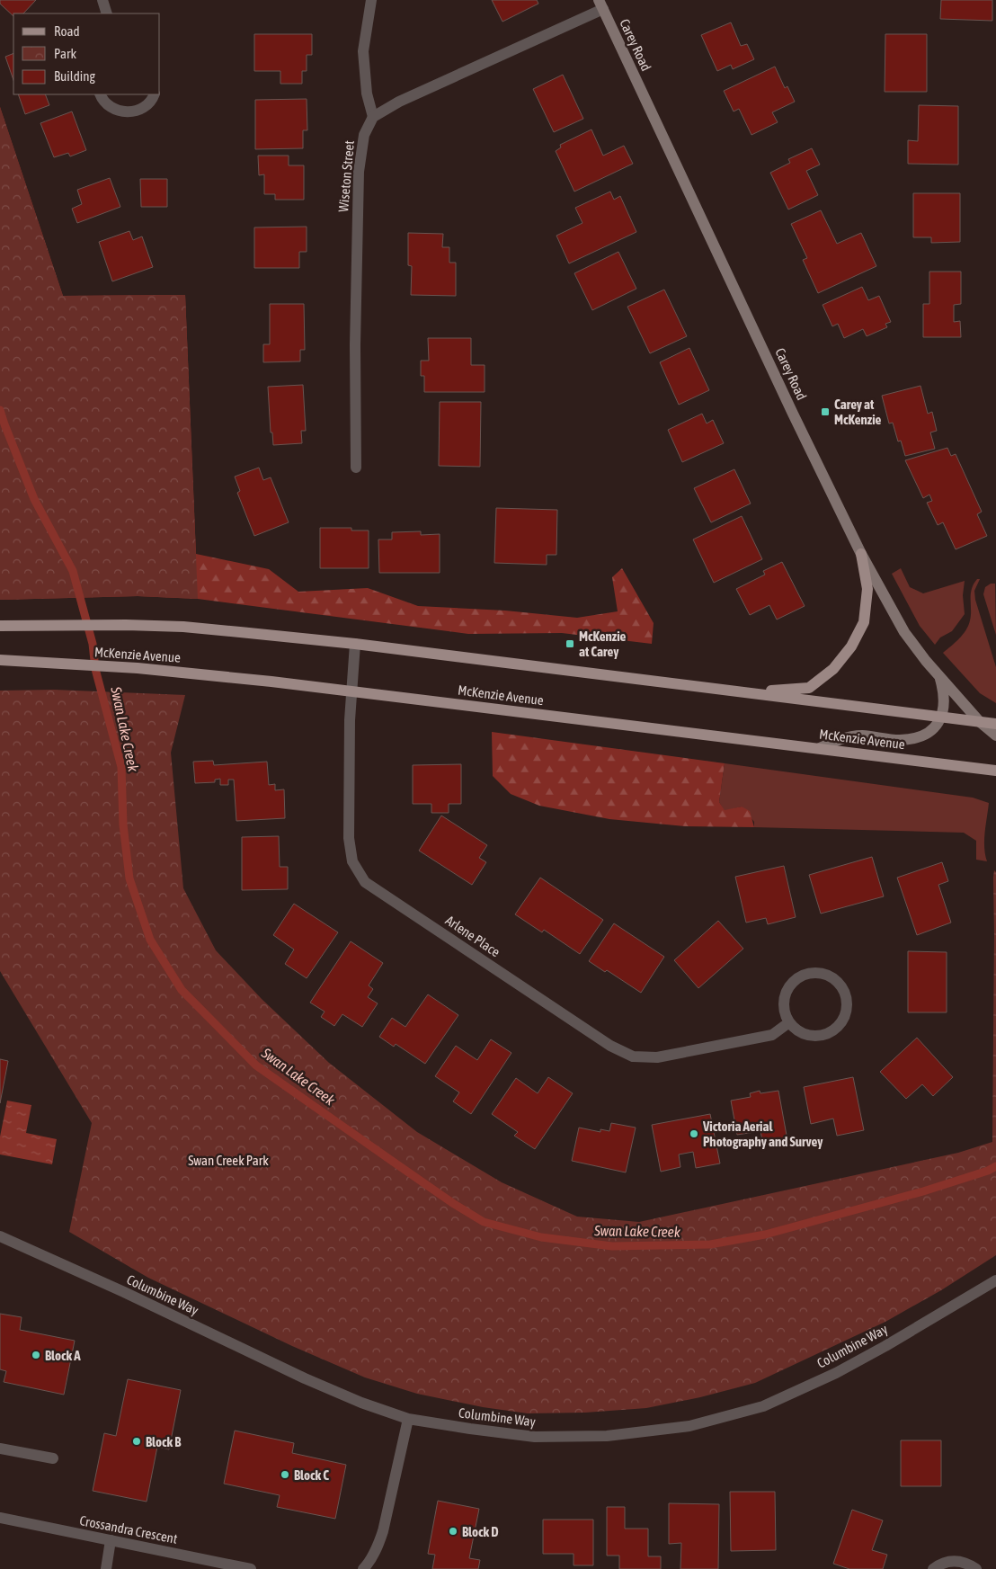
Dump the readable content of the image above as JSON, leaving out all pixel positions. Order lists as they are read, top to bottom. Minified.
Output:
{"streets":{"main road":["McKenzie Avenue"],"street":["Carey Road","Wiseton Street","Arlene Place","Columbine Way","Crossandra Crescent"]},"crossings":[["Carey Road","McKenzie Avenue"],["McKenzie Avenue","Arlene Place"]],"water":["Swan Lake Creek"],"parks":["Swan Creek Park"],"places":{"transit":["Carey at McKenzie","McKenzie at Carey"],"other":["Victoria Aerial Photography and Survey","Block A","Block B","Block C","Block D"]},"legend":["Road","Park","Building"]}
